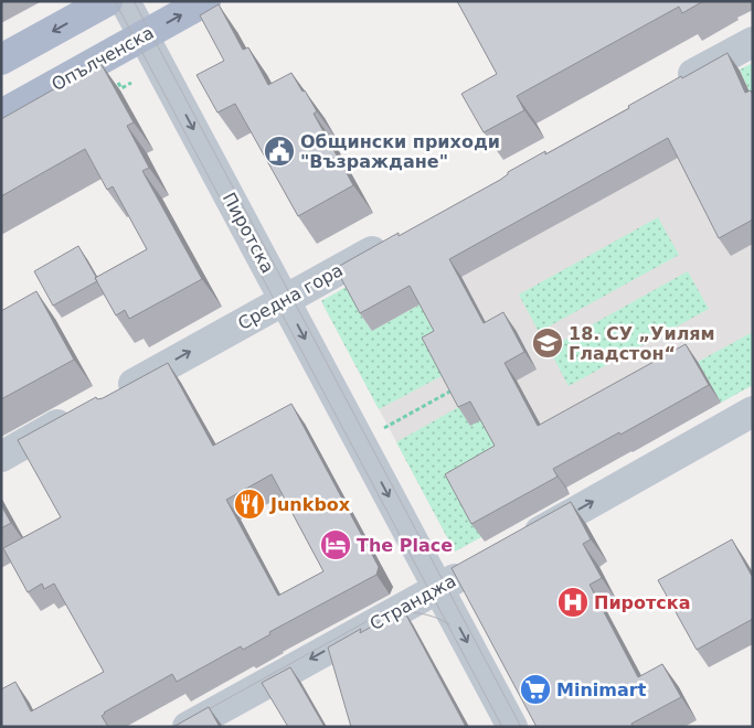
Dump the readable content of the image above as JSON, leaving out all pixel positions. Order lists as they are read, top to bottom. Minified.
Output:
{"streets":{"main road":["Опълченска"],"street":["Пиротска","Средна гора","Странджа"]},"crossings":[["Опълченска","Пиротска"],["Пиротска","Средна гора"],["Пиротска","Странджа"]],"one_way":["Пиротска","Средна гора","Странджа"],"places":{"public building":["Общински приходи \"Възраждане\""],"school or university":["18. СУ „Уилям Гладстон“"],"restaurant":["Junkbox"],"hotel":["The Place"],"hospital":["Пиротска"],"supermarket":["Minimart"]}}
